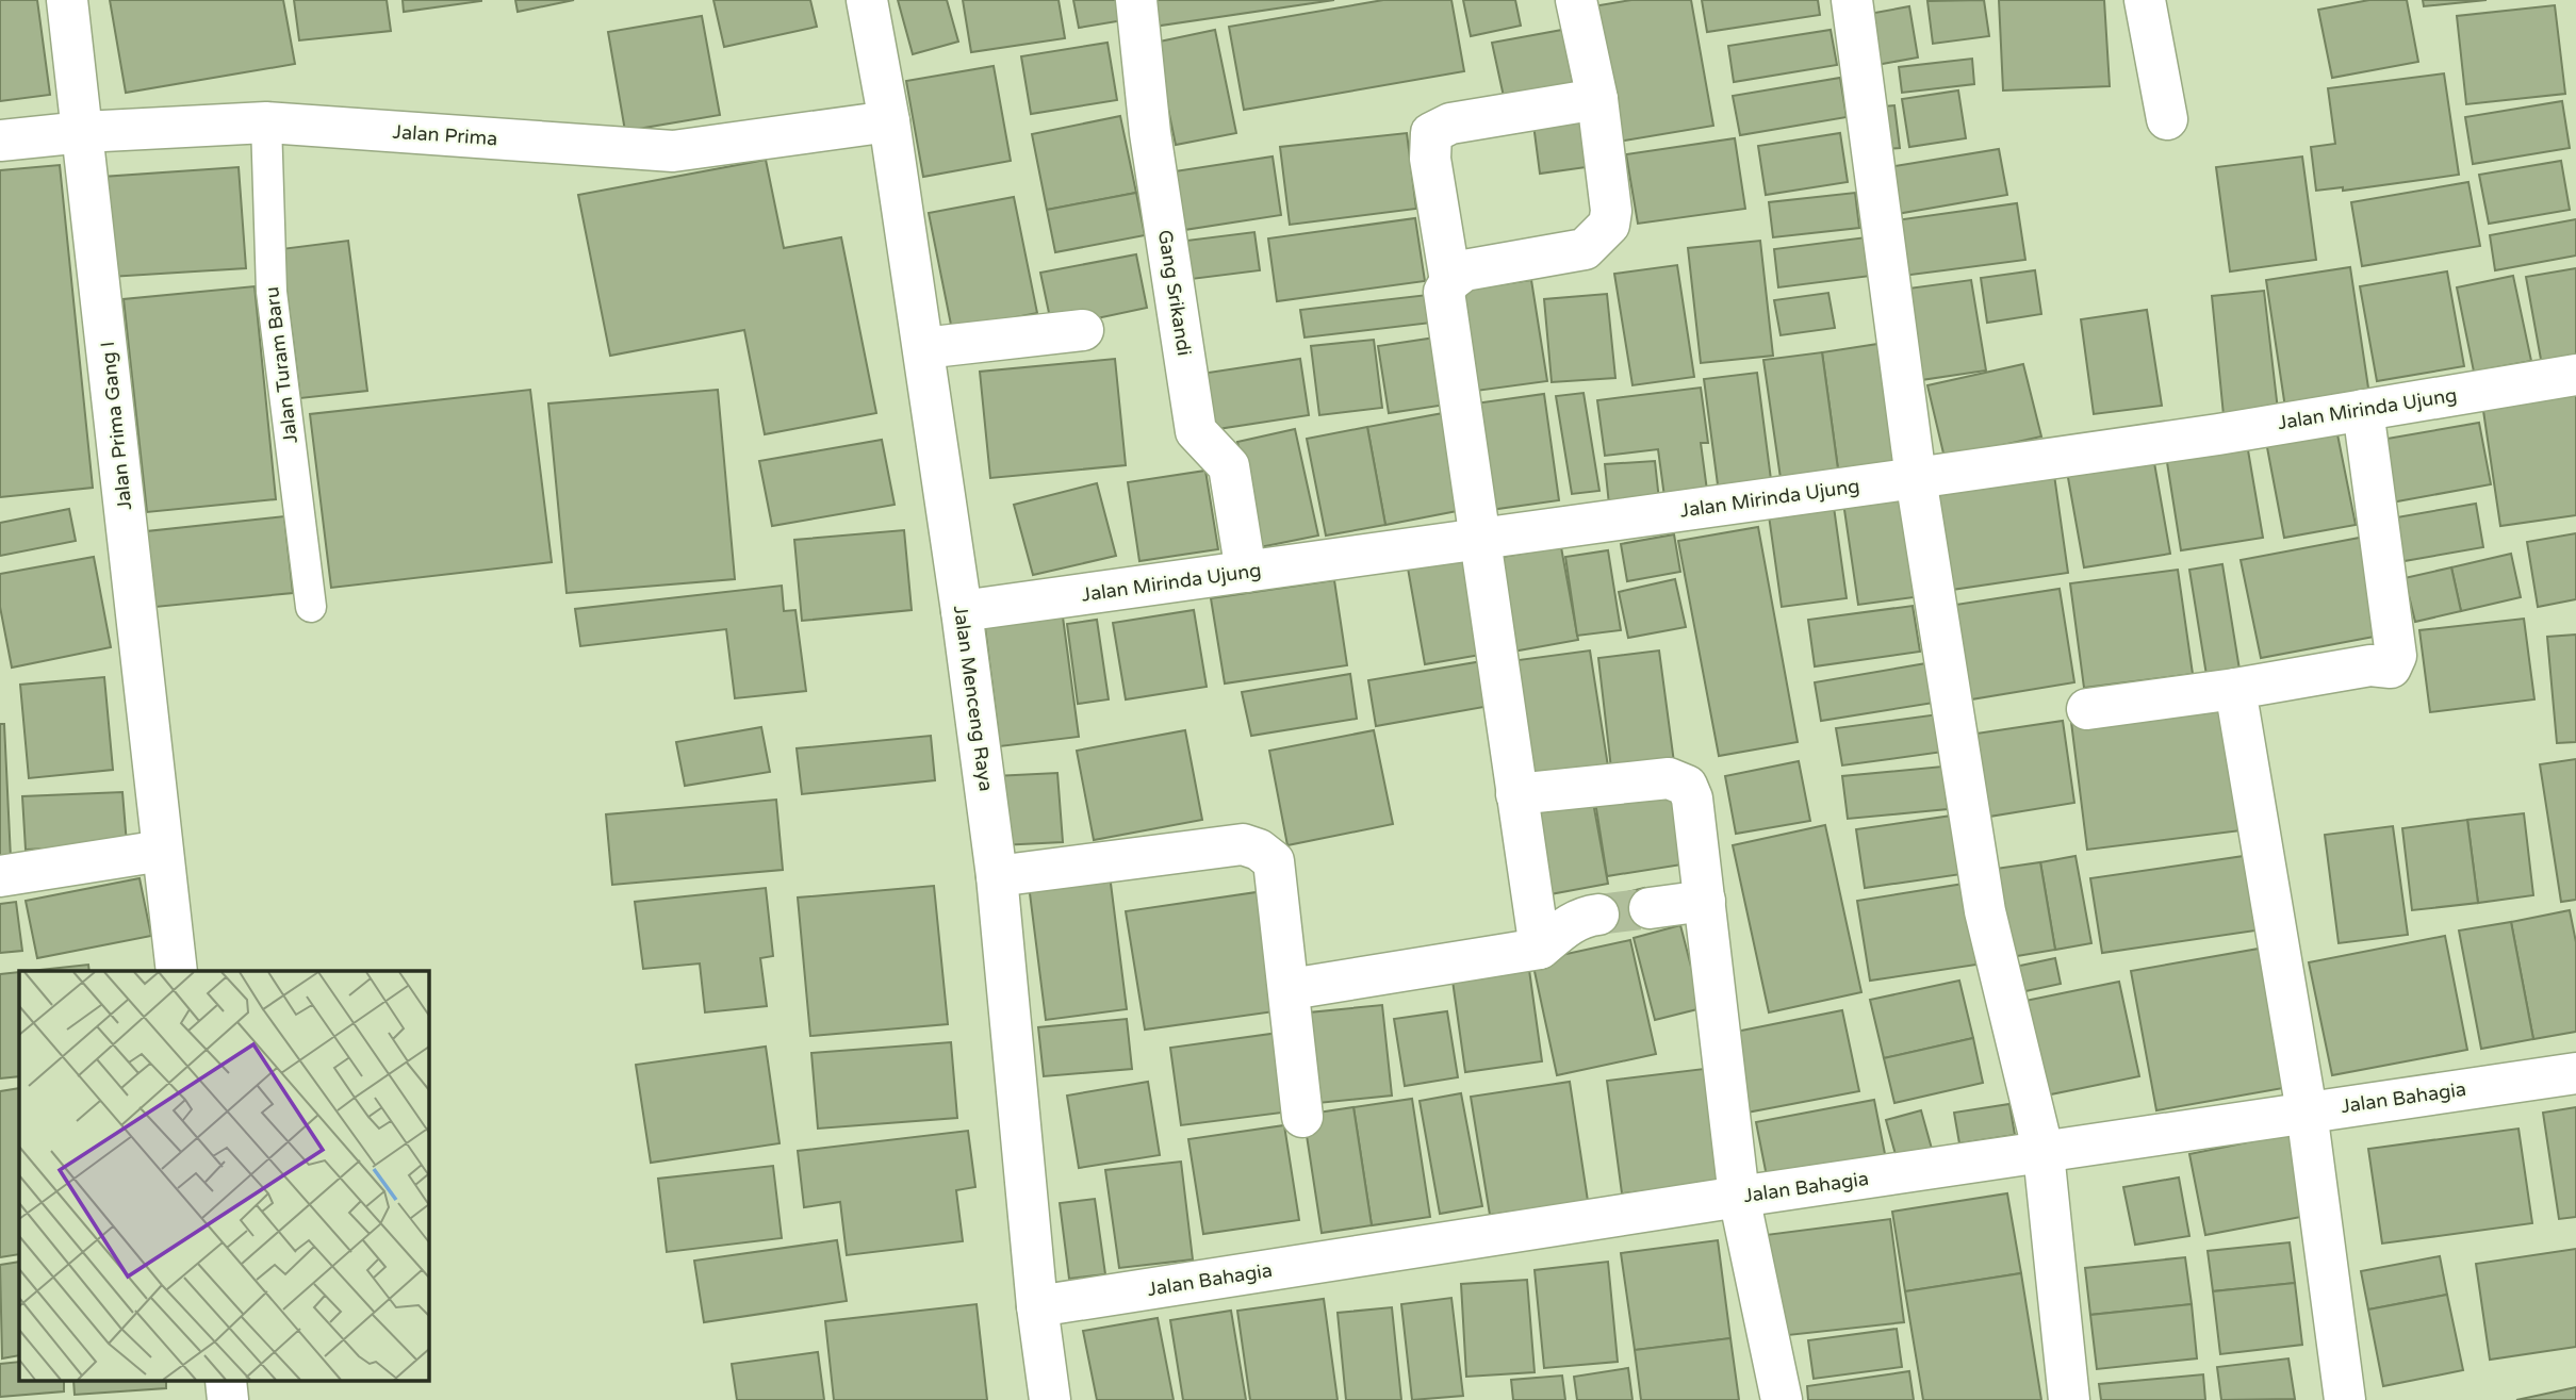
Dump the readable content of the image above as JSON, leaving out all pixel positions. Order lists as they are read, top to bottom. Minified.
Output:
{"streets":{"street":["Jalan Prima","Gang Srikandi","Jalan Mirinda Ujung","Jalan Prima Gang I","Jalan Menceng Raya","Jalan Bahagia"],"lane":["Jalan Turam Baru"]},"crossings":[["Jalan Prima","Jalan Turam Baru"],["Jalan Prima","Jalan Prima Gang I"],["Jalan Prima","Jalan Menceng Raya"],["Gang Srikandi","Jalan Mirinda Ujung"],["Jalan Mirinda Ujung","Jalan Menceng Raya"],["Jalan Menceng Raya","Jalan Bahagia"]]}
